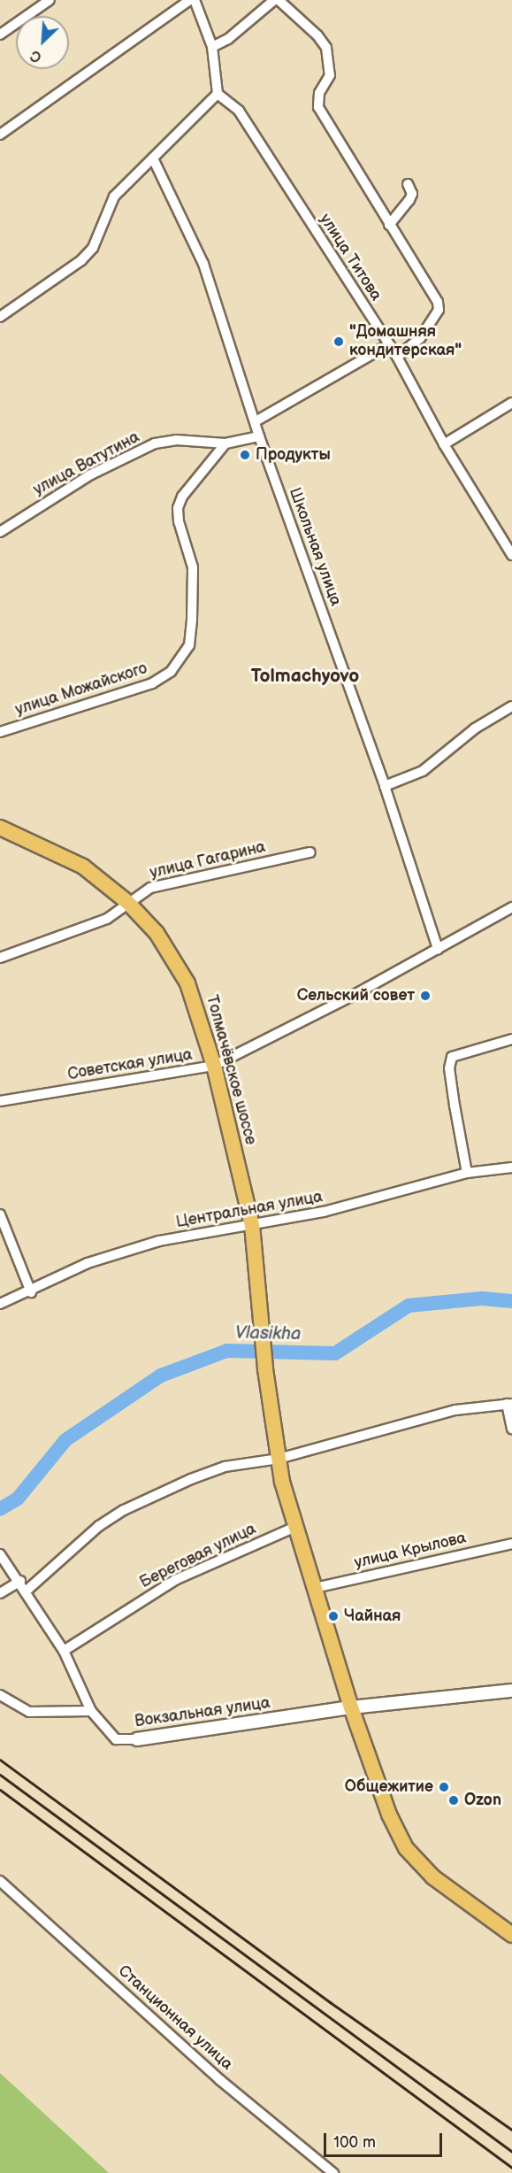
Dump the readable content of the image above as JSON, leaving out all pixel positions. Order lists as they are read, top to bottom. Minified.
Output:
{"streets":{"main road":["Толмачёвское шоссе"],"street":["улица Титова","улица Ватутина","Школьная улица","улица Можайского","улица Гагарина","Советская улица","Центральная улица","улица Крылова","Береговая улица","Вокзальная улица","Станционная улица"]},"crossings":[["улица Ватутина","Школьная улица"],["улица Ватутина","улица Можайского"],["Школьная улица","Советская улица"],["улица Гагарина","Толмачёвское шоссе"],["Советская улица","Толмачёвское шоссе"],["Толмачёвское шоссе","Центральная улица"],["Толмачёвское шоссе","улица Крылова"],["Толмачёвское шоссе","Береговая улица"],["Толмачёвское шоссе","Вокзальная улица"],["Береговая улица","Вокзальная улица"]],"districts":["Tolmachyovo"],"water":["Vlasikha"],"places":["\"Домашняя кондитерская\"","Продукты","Сельский совет","Чайная","Общежитие","Ozon"],"scale_bar":"100 m","north":"bottom left"}
